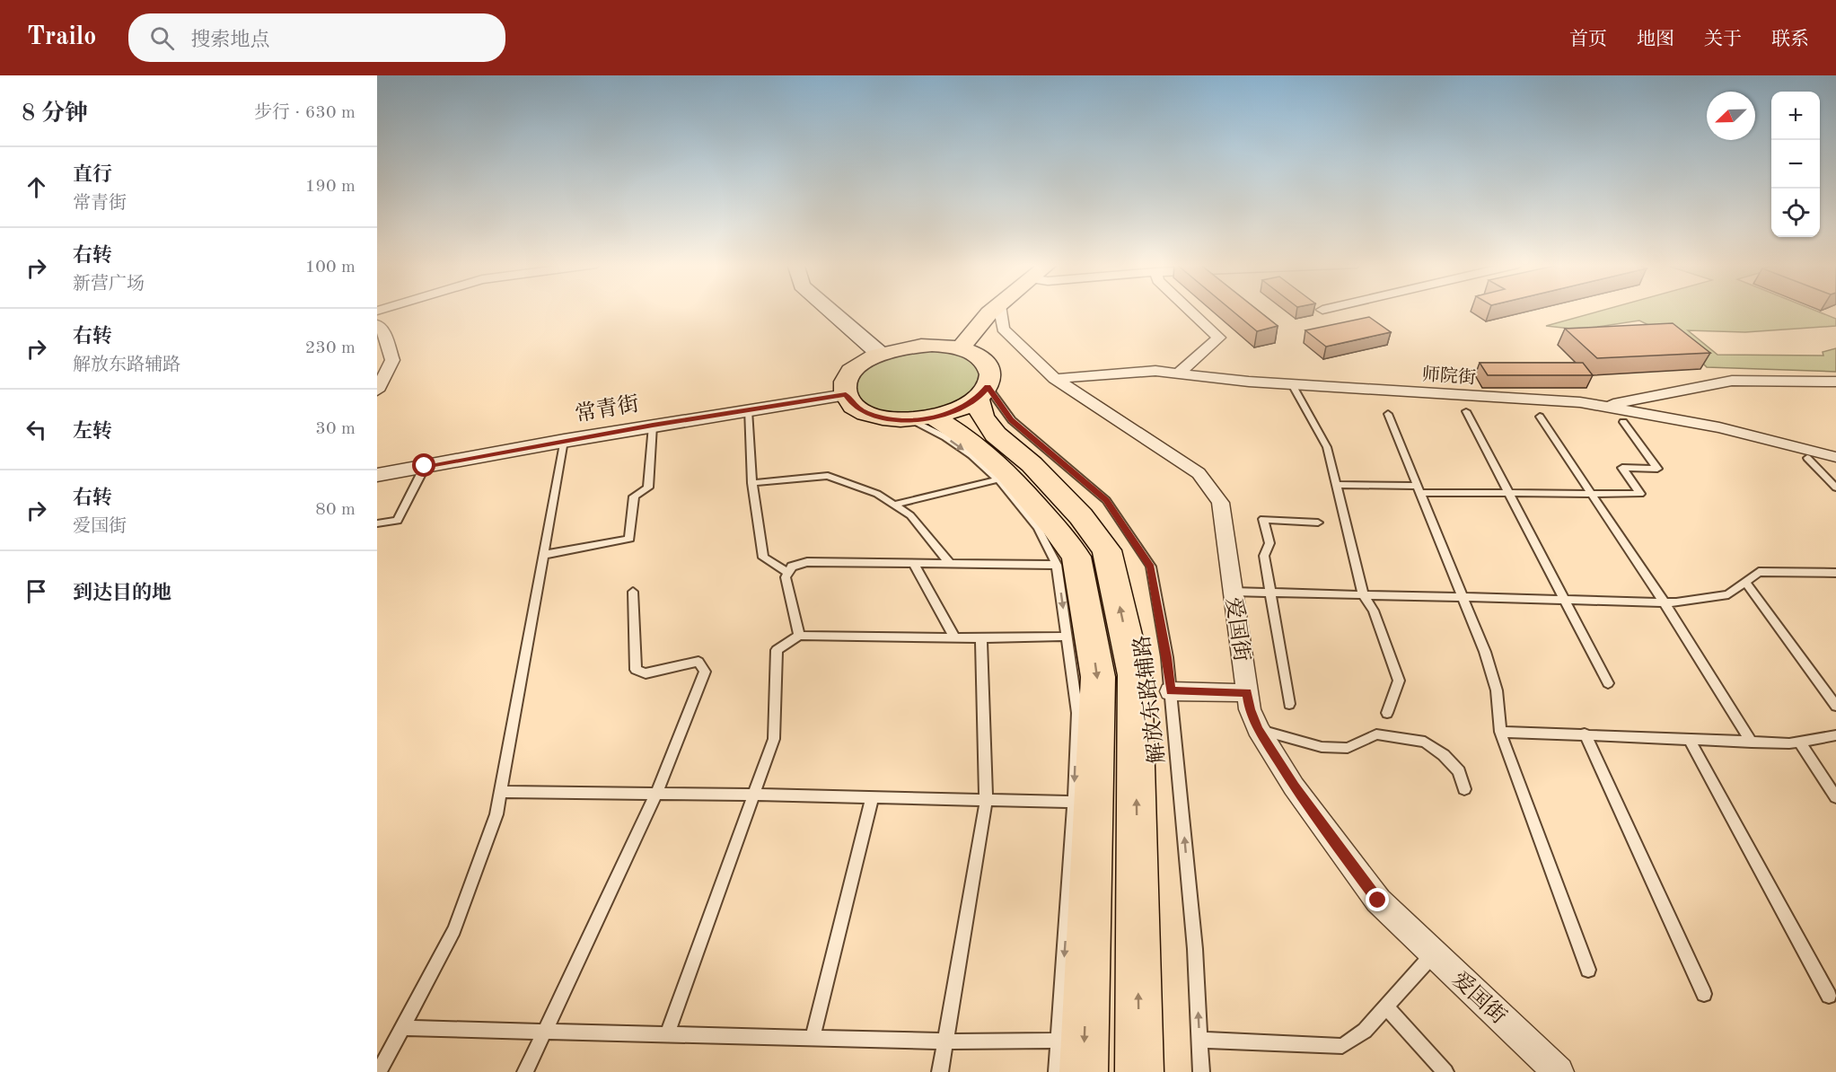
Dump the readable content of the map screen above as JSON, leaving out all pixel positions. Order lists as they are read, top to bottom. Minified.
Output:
{"streets":{"street":["师院街","常青街","爱国街"],"lane":["解放东路辅路"]},"crossings":[["师院街","爱国街"]],"one_way":["解放东路辅路"],"north":"bottom left","page":{"header":"Trailo","search":"搜索地点","nav":["首页","地图","关于","联系"],"heading":["8 分钟","步行 · 630 m"],"map_buttons":["+","−"],"list":[["直行","常青街","190 m"],["右转","新营广场","100 m"],["右转","解放东路辅路","230 m"],["左转","30 m"],["右转","爱国街","80 m"],"到达目的地"]}}
